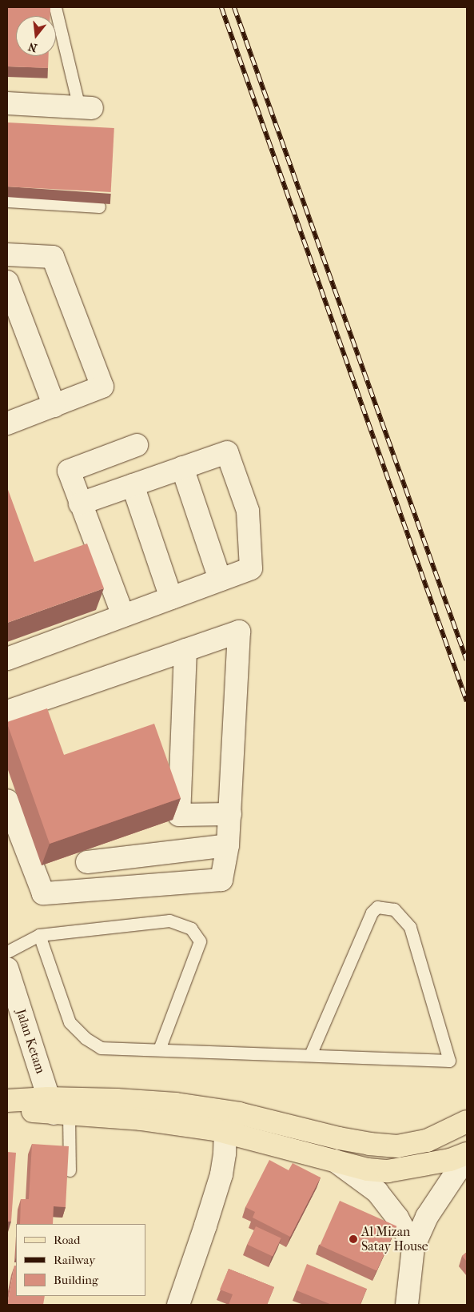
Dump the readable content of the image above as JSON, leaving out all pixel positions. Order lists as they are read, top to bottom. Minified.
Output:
{"streets":{"street":["Jalan Ketam"]},"places":["Al Mizan Satay House"],"legend":["Road","Railway","Building"],"north":"bottom"}
